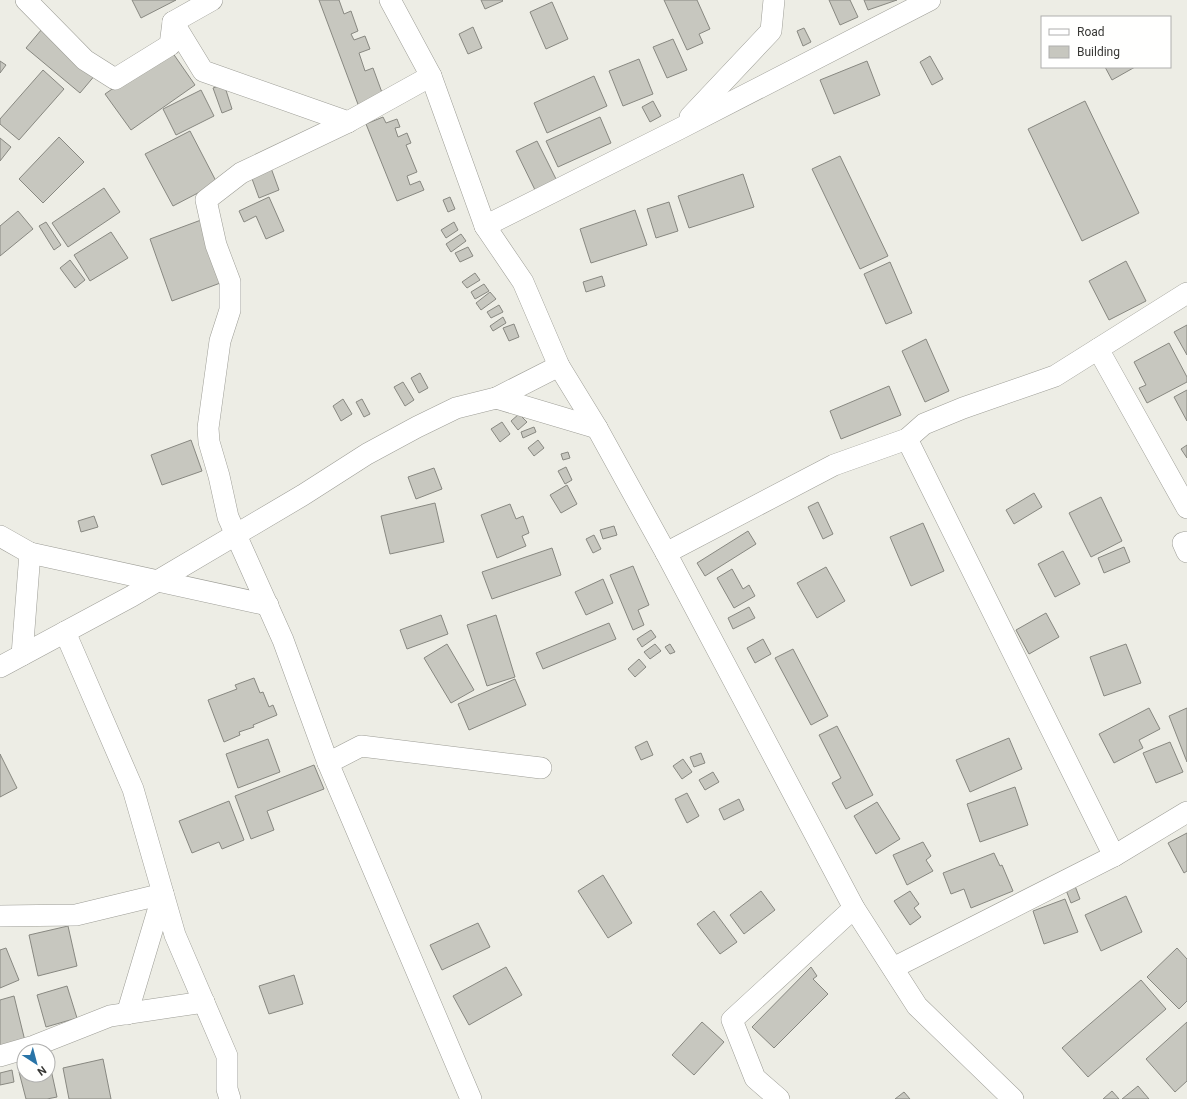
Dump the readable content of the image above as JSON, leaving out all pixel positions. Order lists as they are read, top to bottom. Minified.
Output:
{"legend":["Road","Building"],"north":"bottom right"}
